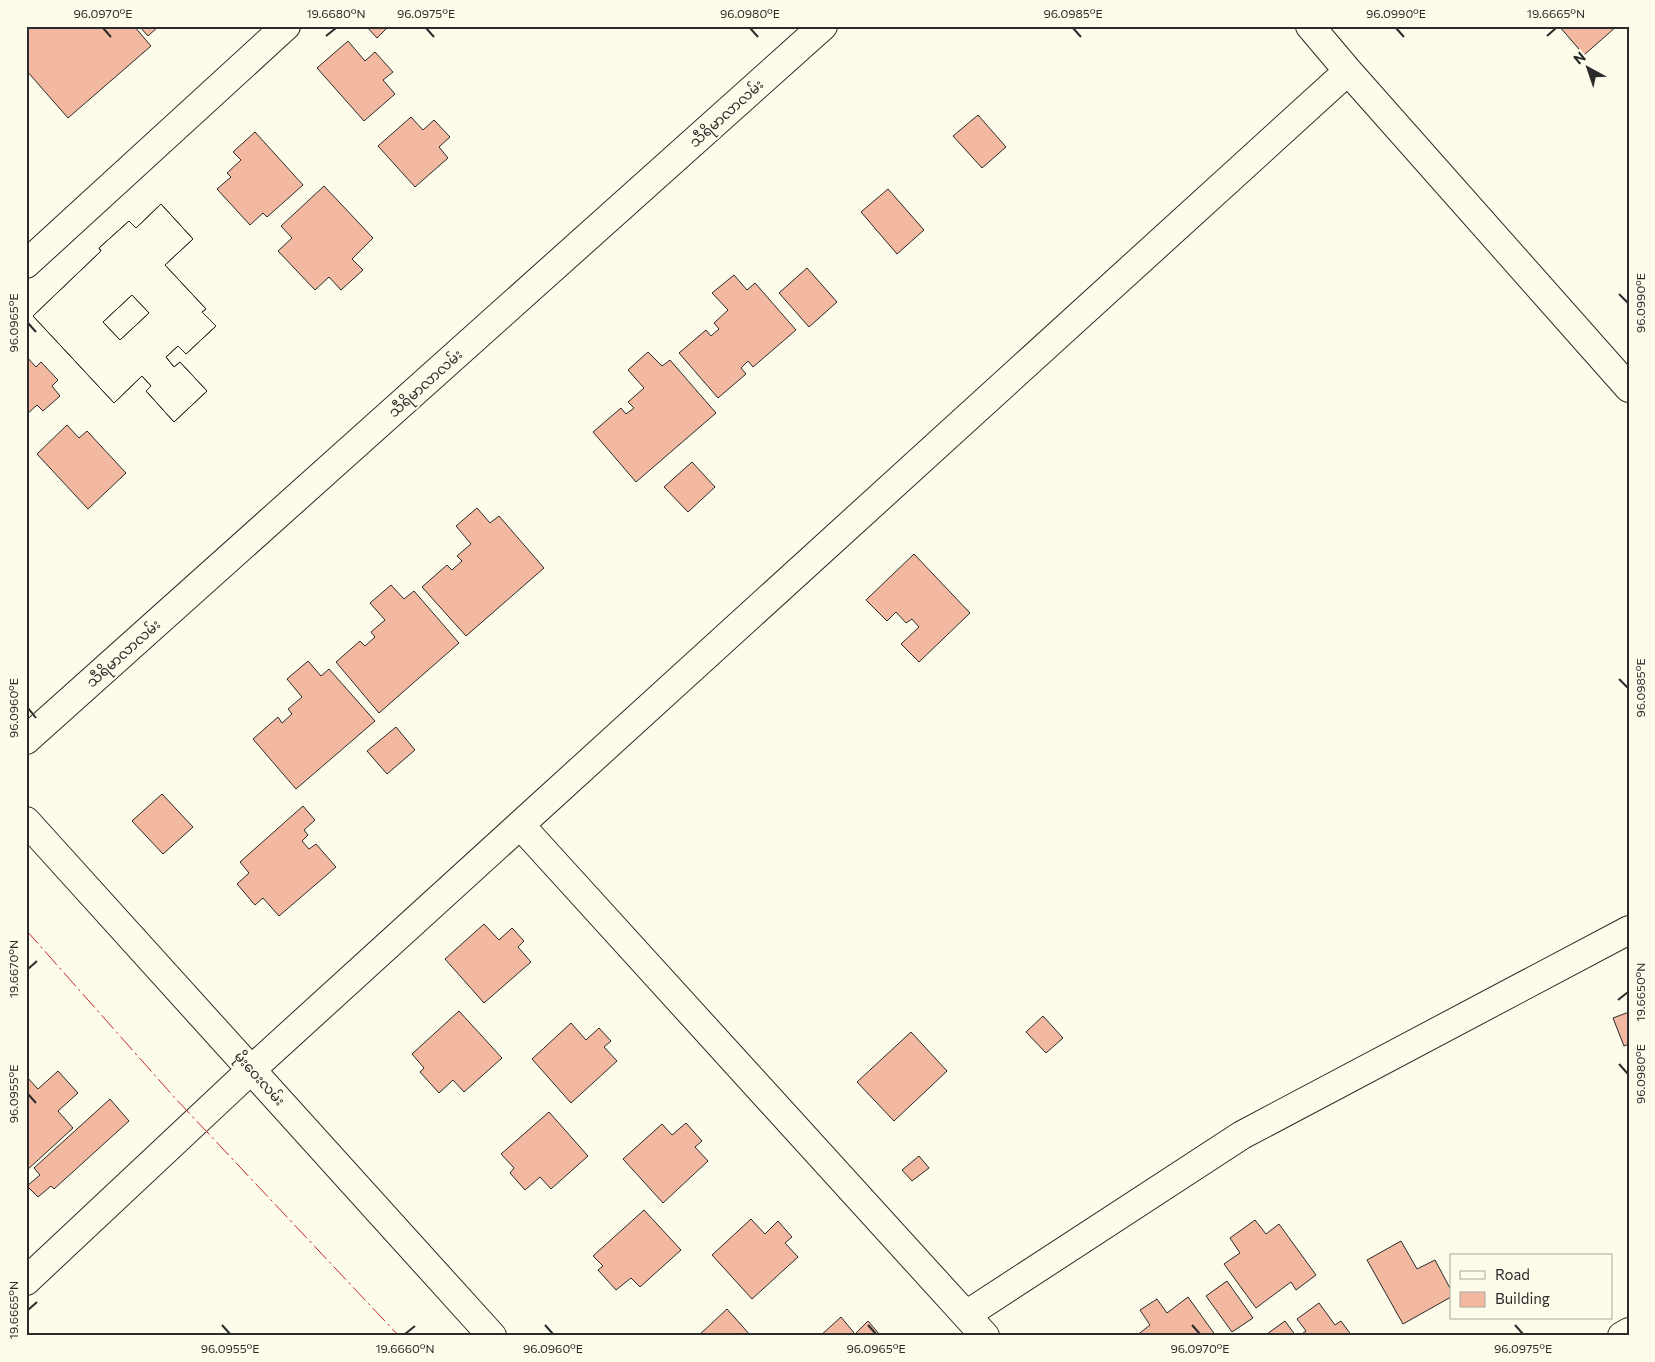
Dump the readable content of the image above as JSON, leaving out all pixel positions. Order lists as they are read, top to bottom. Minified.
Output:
{"streets":{"street":["သီရိမာလာလမ်း","မိုးဝေးလမ်း"]},"legend":["Road","Building"],"north":"top left","coordinates":["96.0970°E","19.6680°N","96.0975°E","96.0980°E","96.0985°E","96.0990°E","19.6665°N","96.0965°E","96.0960°E","19.6670°N","19.6650°N","96.0955°E","19.6660°N"]}
